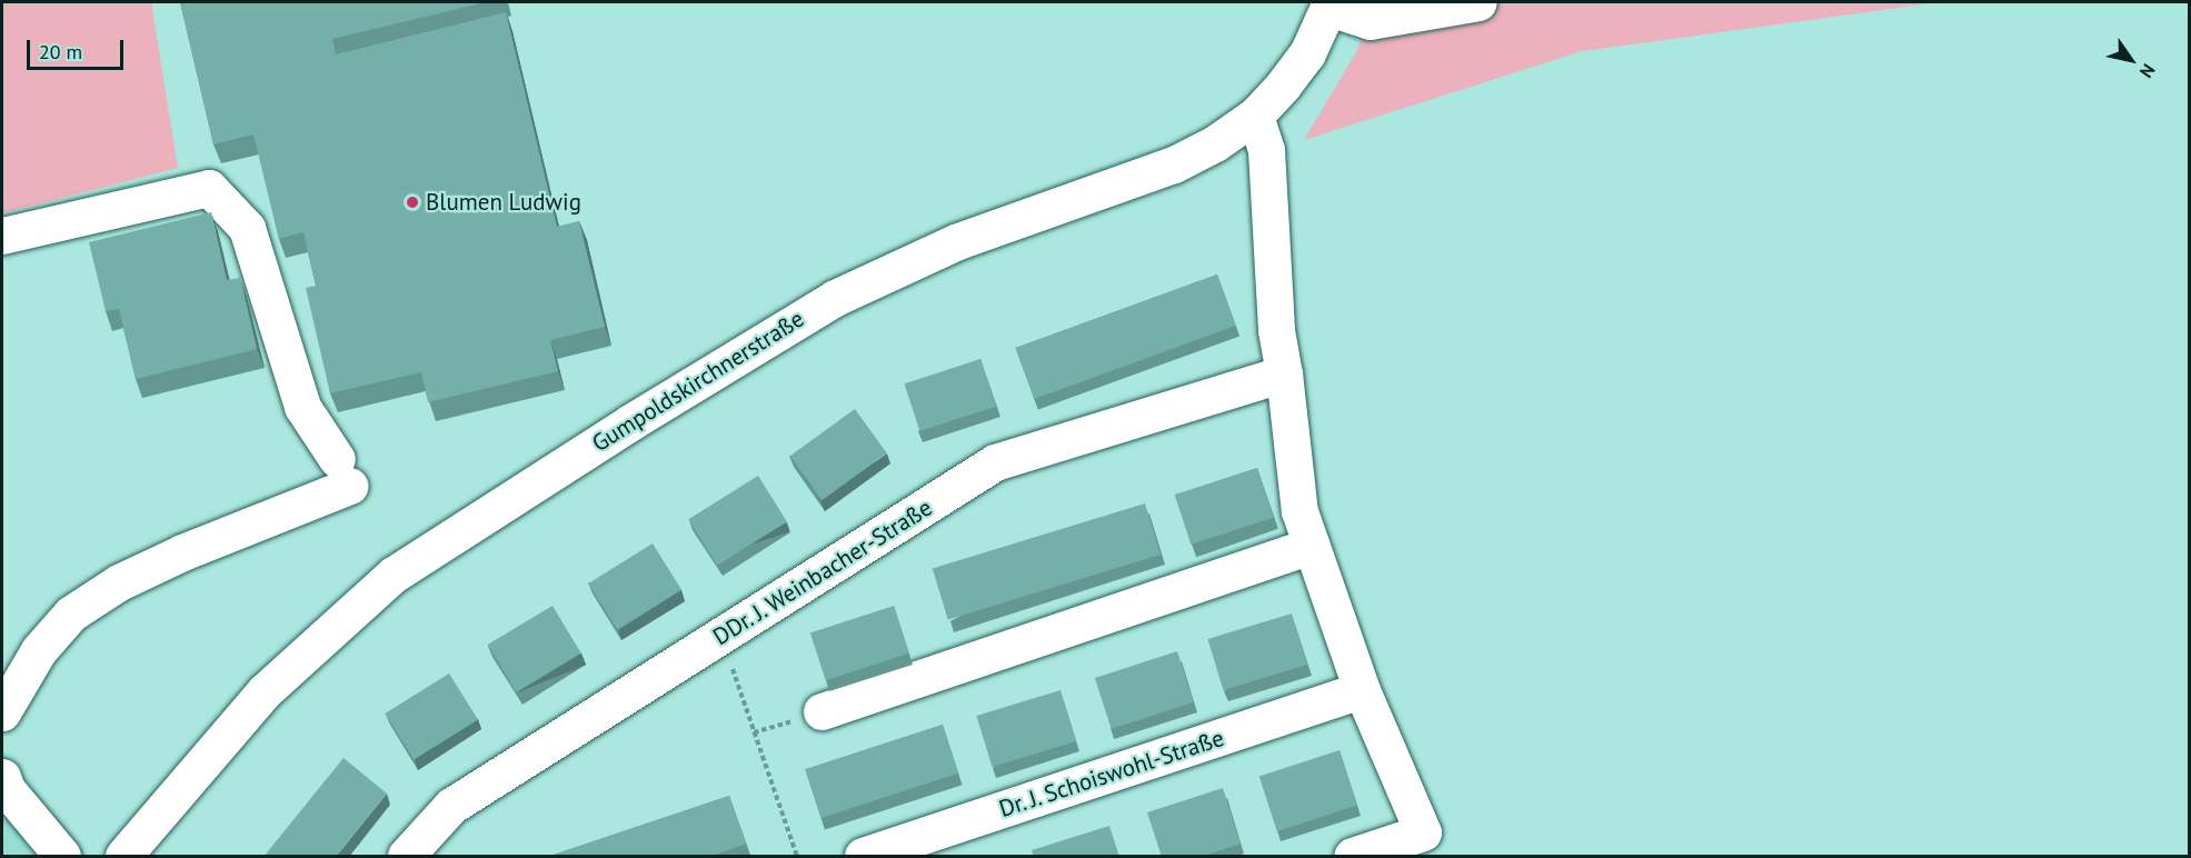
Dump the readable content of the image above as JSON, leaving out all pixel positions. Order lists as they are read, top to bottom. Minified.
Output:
{"streets":{"street":["Gumpoldskirchnerstraße","DDr. J. Weinbacher-Straße","Dr. J. Schoiswohl-Straße"]},"places":["Blumen Ludwig"],"scale_bar":"20 m","north":"bottom right"}
